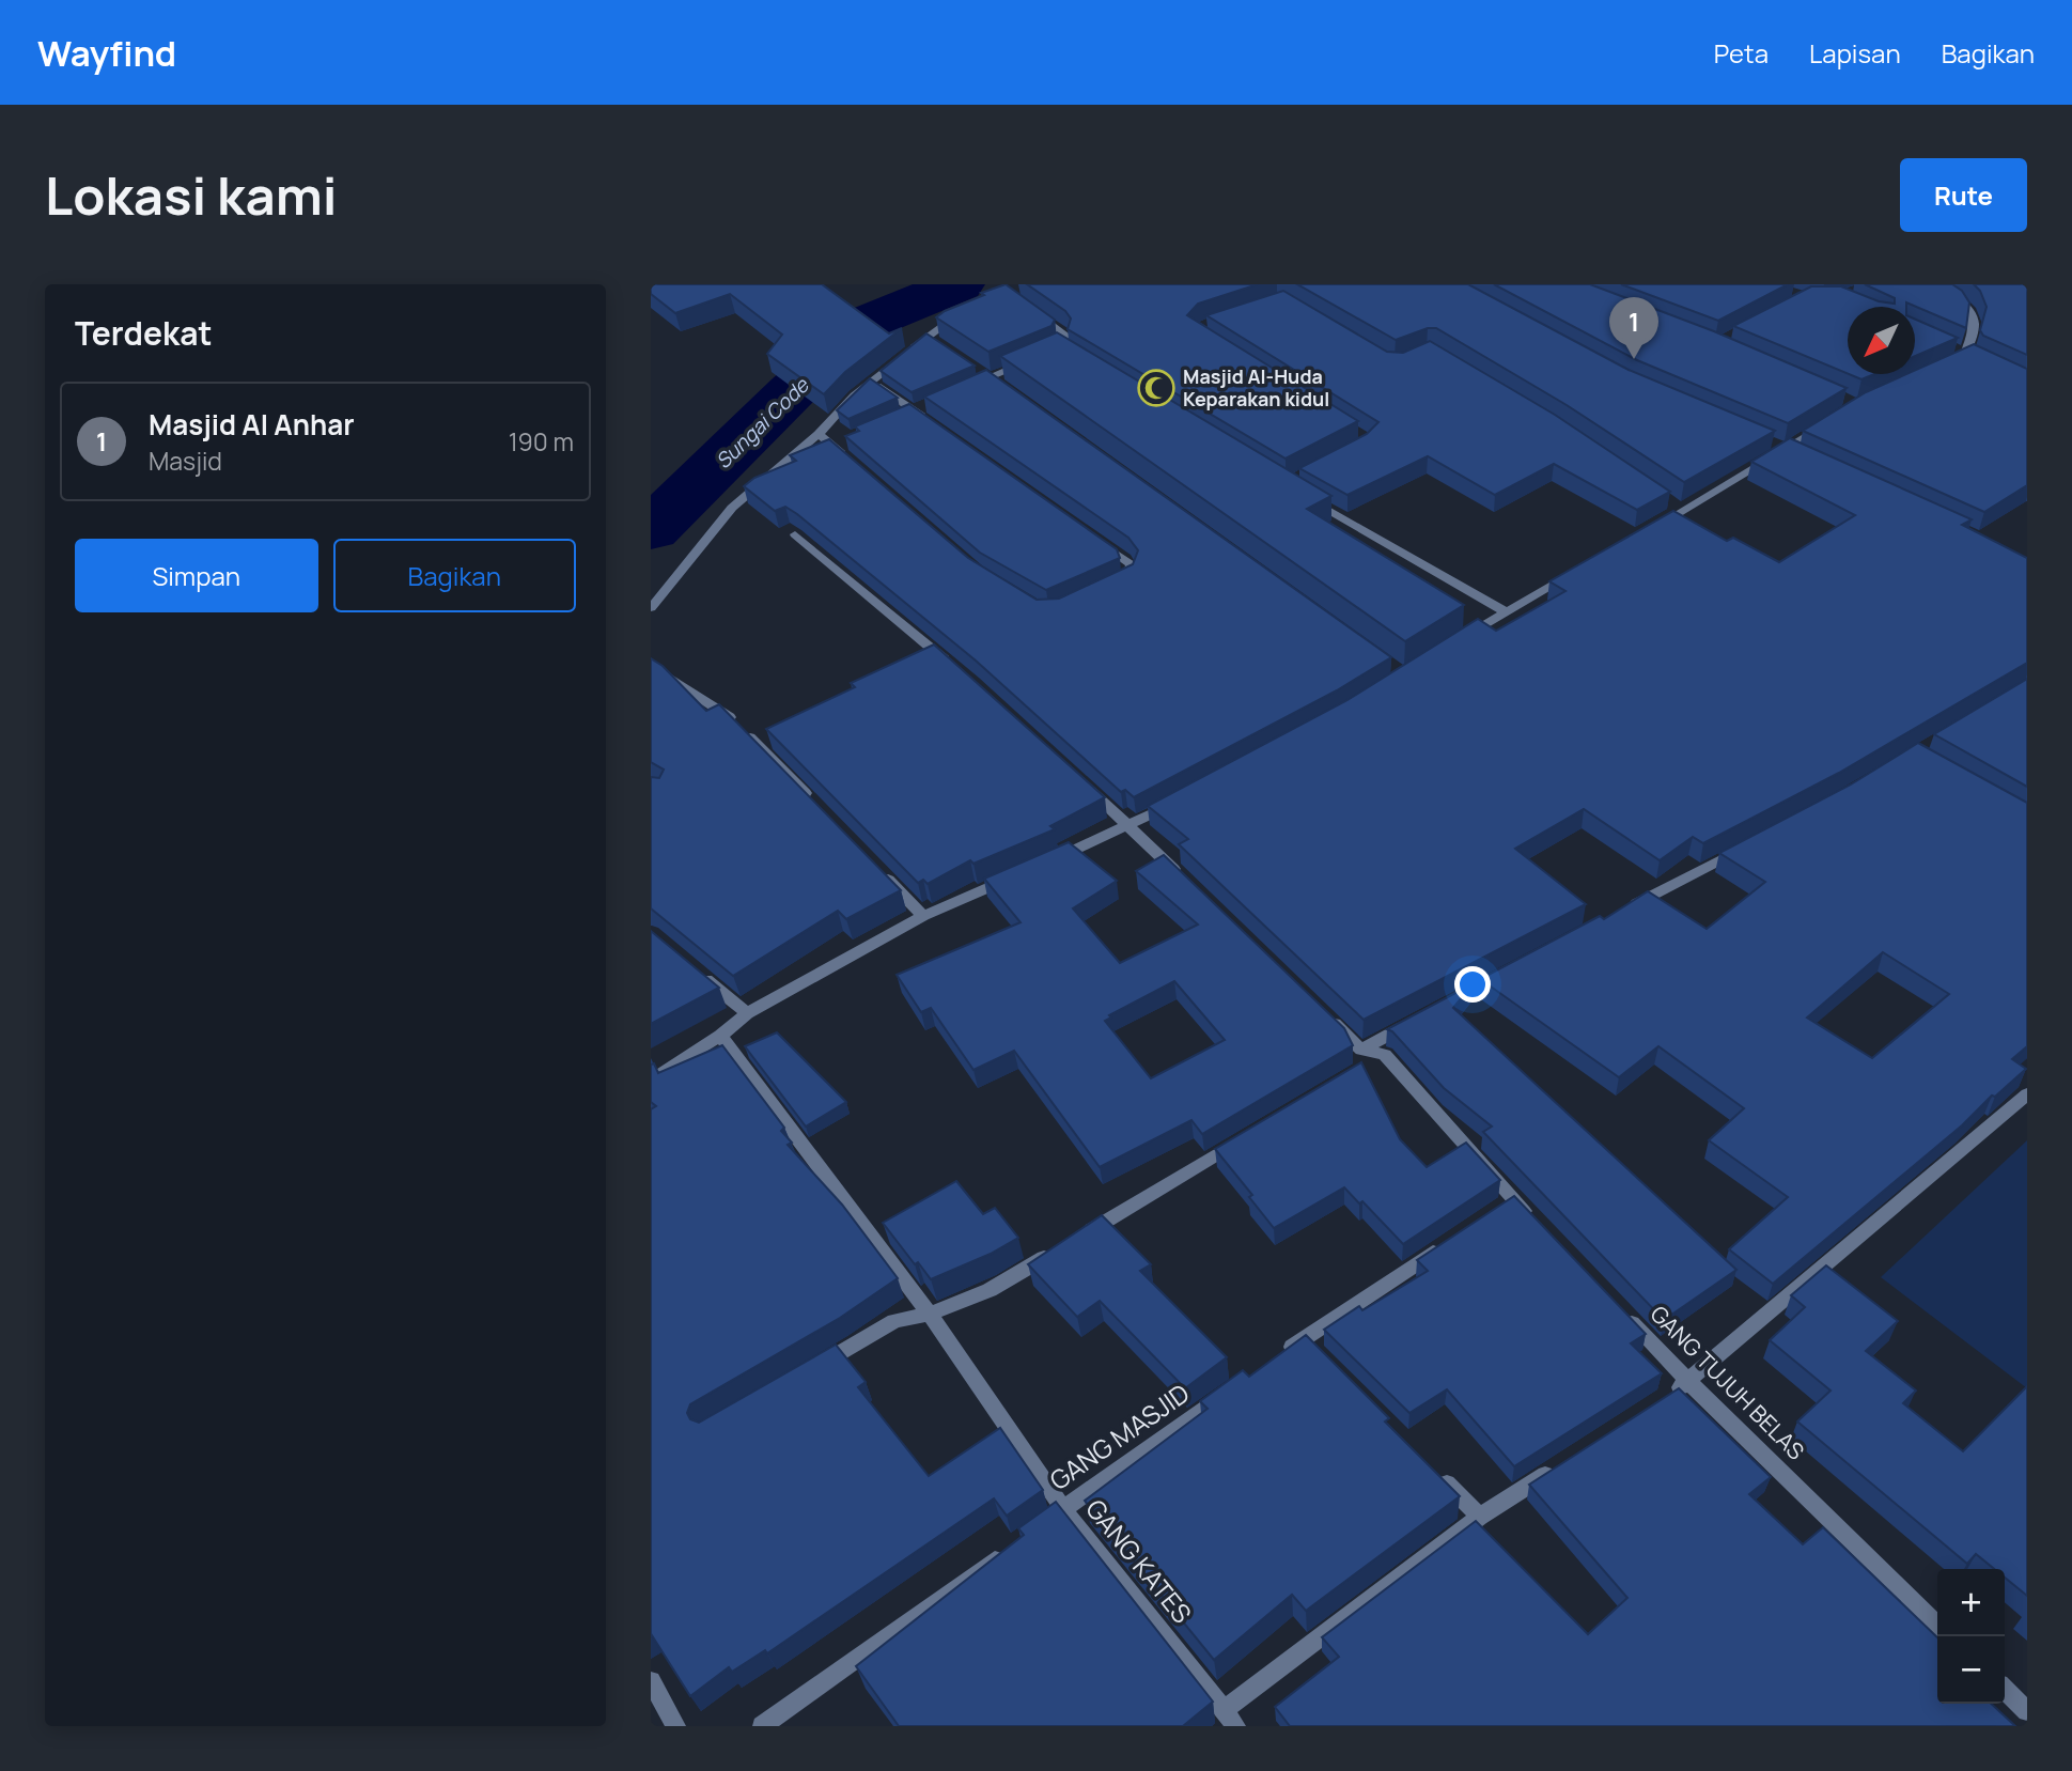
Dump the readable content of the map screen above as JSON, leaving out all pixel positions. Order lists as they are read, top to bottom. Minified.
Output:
{"streets":{"street":["GANG TUJUH BELAS","GANG MASJID","GANG KATES"]},"crossings":[["GANG MASJID","GANG KATES"]],"water":["Sungai Code"],"places":{"mosque":["Masjid Al-Huda Keparakan kidul"]},"north":"bottom left","page":{"header":"Wayfind","nav":["Peta","Lapisan","Bagikan"],"buttons":["Rute",["Simpan","Bagikan"]],"title":"Lokasi kami","heading":"Terdekat","pins":"1","list":[{"mark":"1","name":"Masjid Al Anhar","note":"Masjid","value":"190 m"}],"map_buttons":["+","−"]}}
